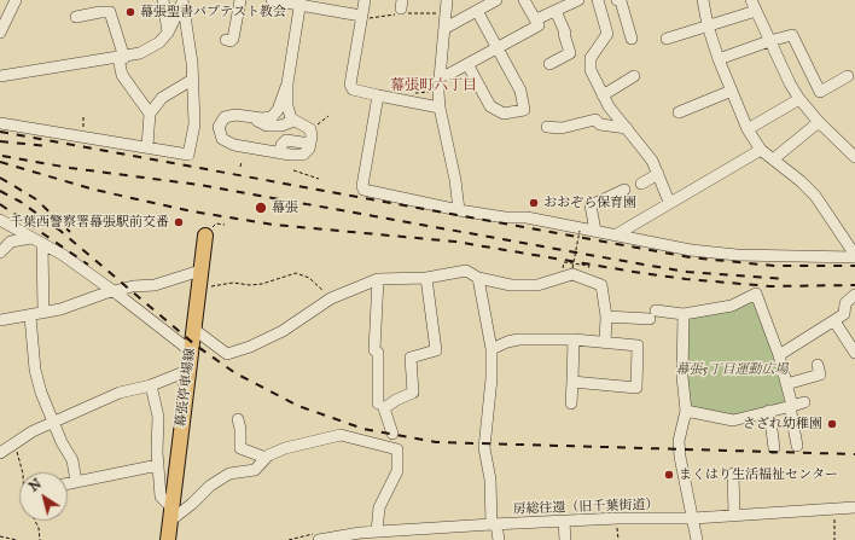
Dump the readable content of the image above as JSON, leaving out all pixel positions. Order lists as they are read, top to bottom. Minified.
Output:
{"streets":{"main road":["幕張停車場線"],"street":["房総往還（旧千葉街道）"]},"districts":["幕張町六丁目"],"parks":["幕張5丁目運動広場"],"places":["幕張聖書バプテスト教会","おおぞら保育園","幕張","千葉西警察署幕張駅前交番","さざれ幼稚園","まくはり生活福祉センター"],"north":"top left"}
